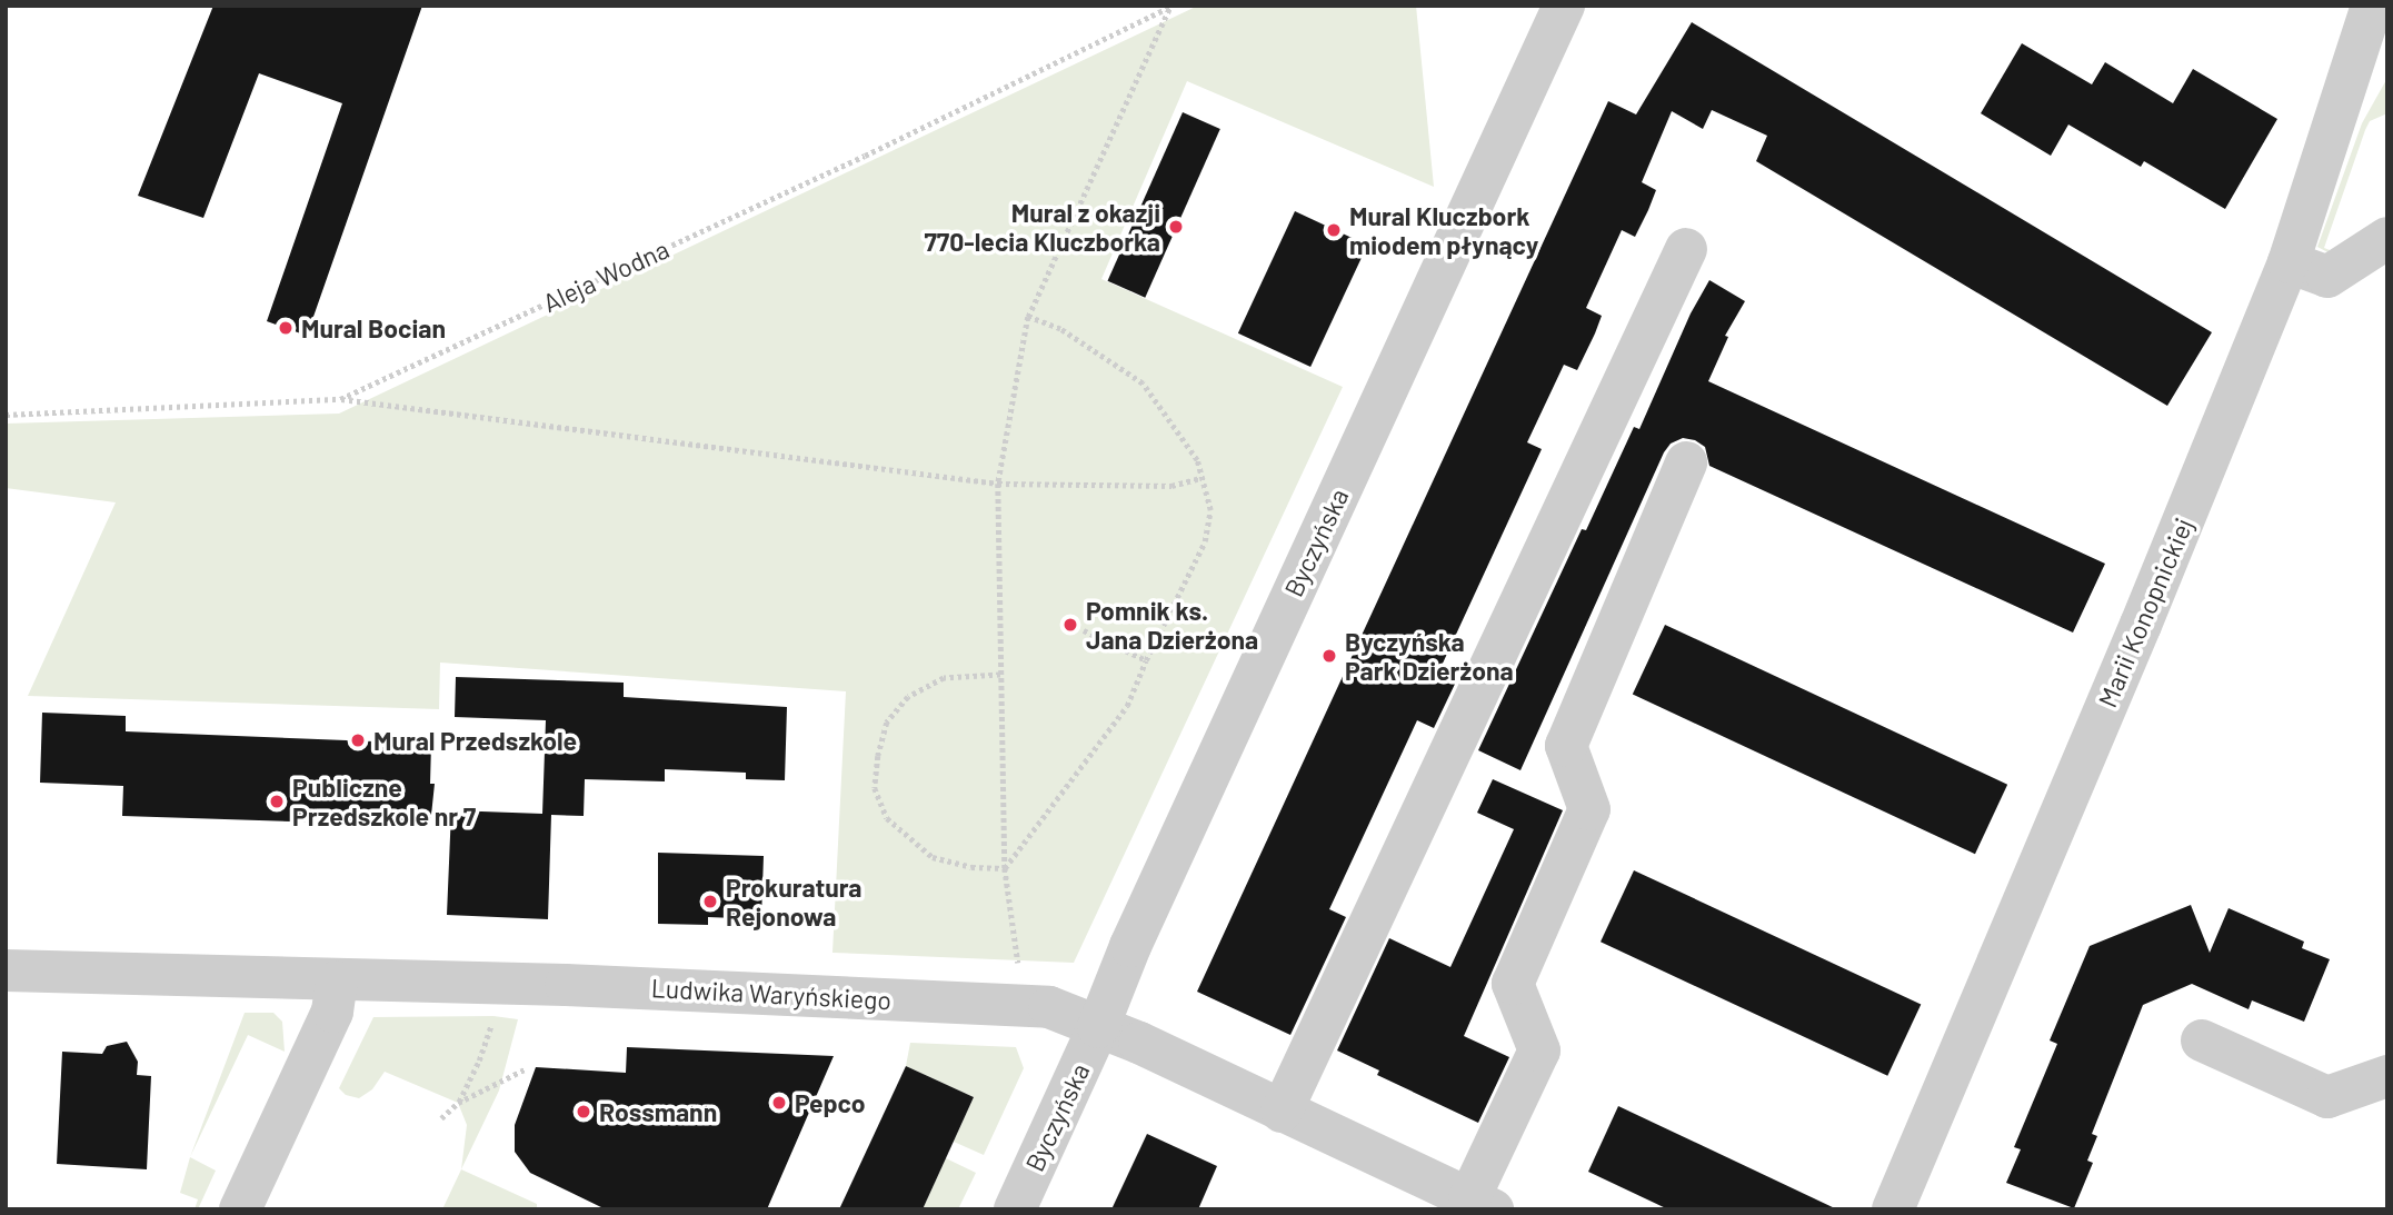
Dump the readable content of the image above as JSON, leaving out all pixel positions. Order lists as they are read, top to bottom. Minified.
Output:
{"streets":{"street":["Byczyńska","Marii Konopnickiej","Ludwika Waryńskiego"],"path":["Aleja Wodna"]},"crossings":[["Byczyńska","Ludwika Waryńskiego"]],"places":["Mural z okazji 770-lecia Kluczborka","Mural Kluczbork miodem płynący","Mural Bocian","Pomnik ks. Jana Dzierżona","Byczyńska Park Dzierżona","Mural Przedszkole","Publiczne Przedszkole nr 7","Prokuratura Rejonowa","Pepco","Rossmann"]}
